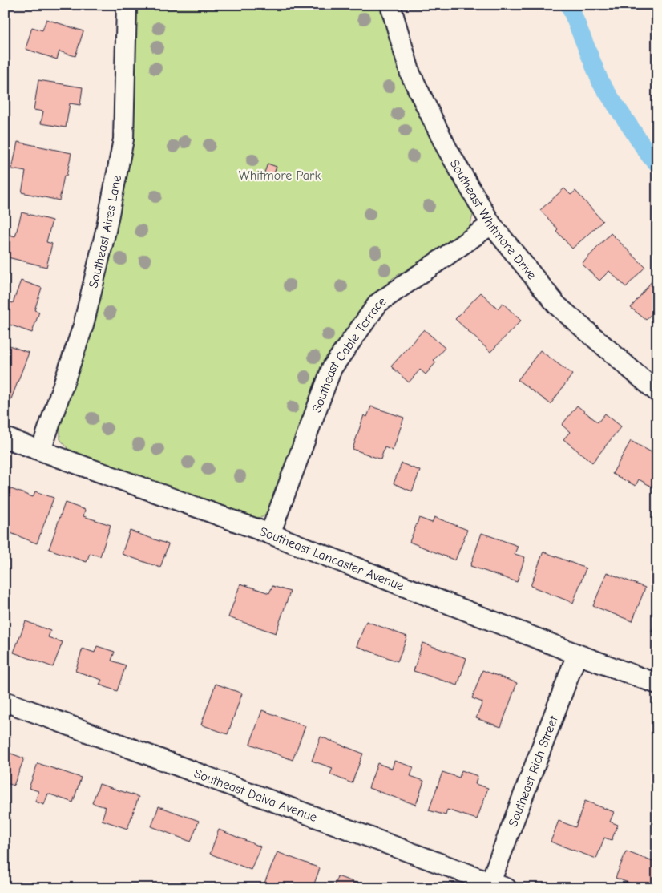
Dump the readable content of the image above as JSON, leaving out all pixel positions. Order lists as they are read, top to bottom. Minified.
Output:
{"streets":{"street":["Southeast Whitmore Drive","Southeast Aires Lane","Southeast Cable Terrace","Southeast Lancaster Avenue","Southeast Rich Street","Southeast Dalva Avenue"]},"crossings":[["Southeast Whitmore Drive","Southeast Cable Terrace"],["Southeast Aires Lane","Southeast Lancaster Avenue"],["Southeast Cable Terrace","Southeast Lancaster Avenue"],["Southeast Lancaster Avenue","Southeast Rich Street"],["Southeast Rich Street","Southeast Dalva Avenue"]],"parks":["Whitmore Park"]}
